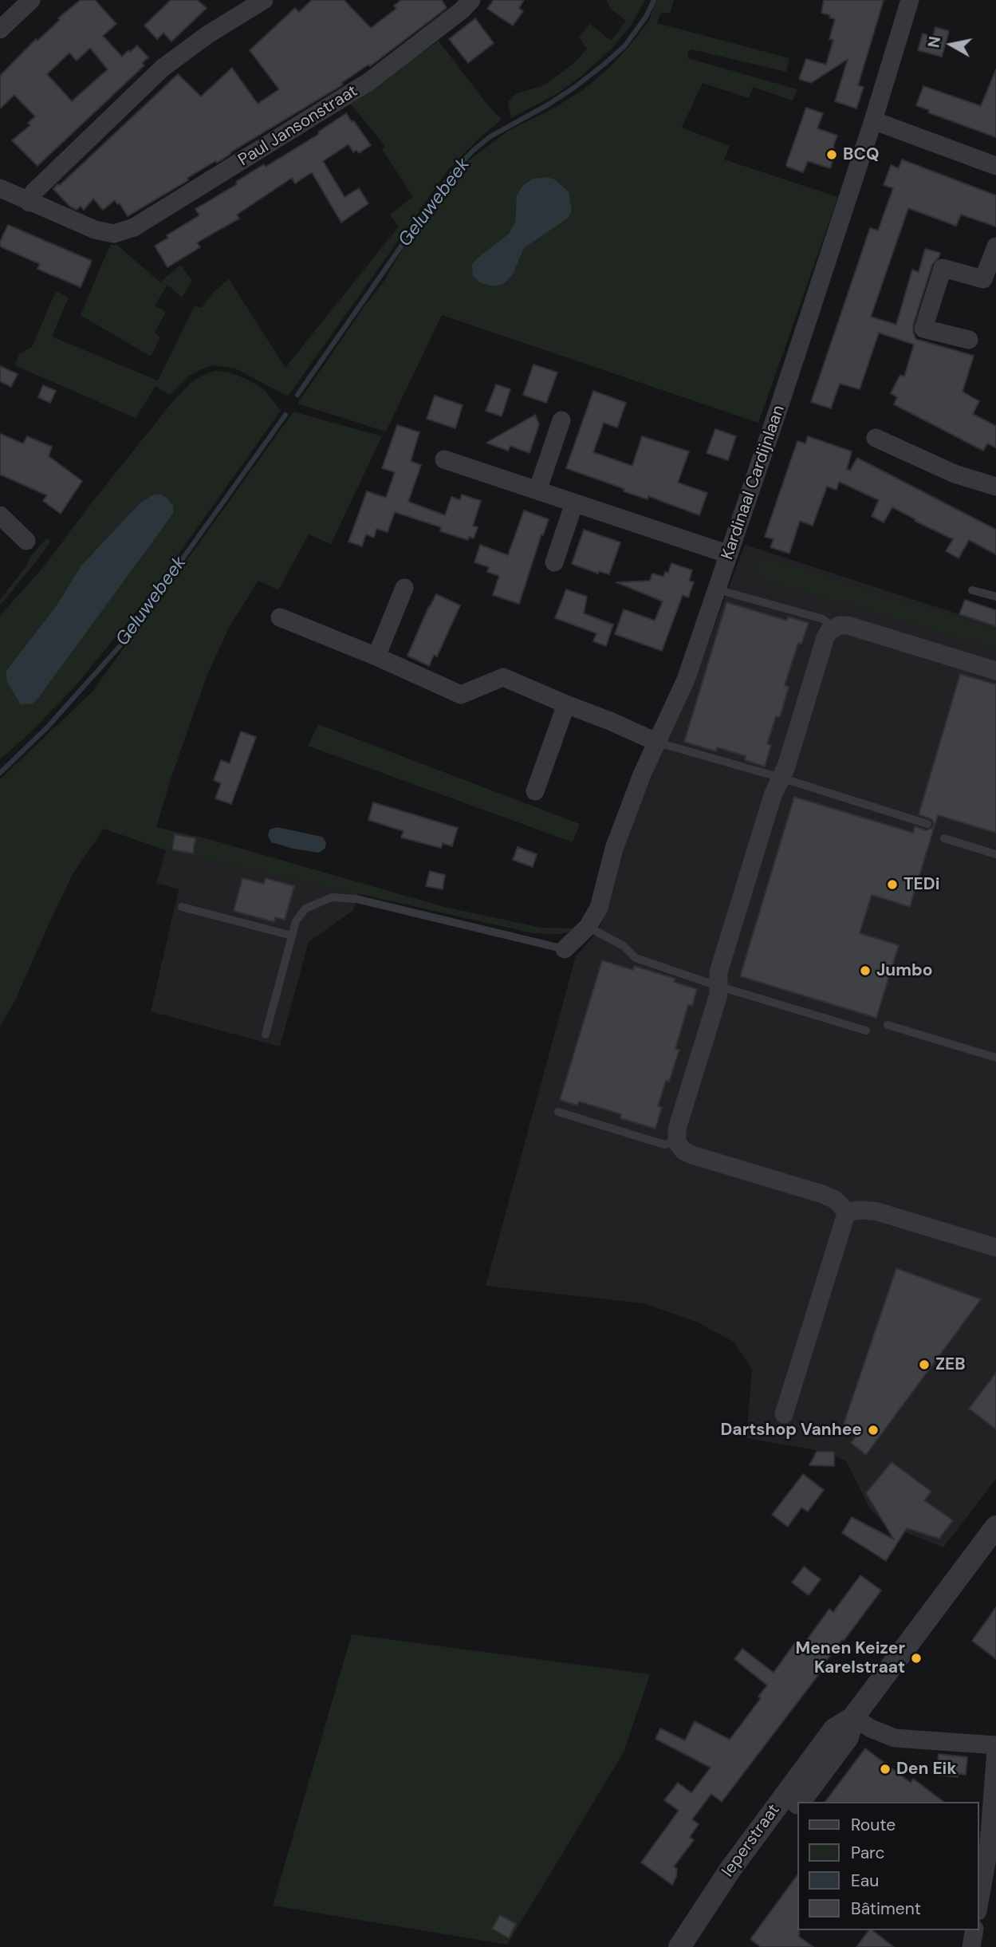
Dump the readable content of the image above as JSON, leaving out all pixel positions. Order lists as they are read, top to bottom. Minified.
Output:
{"streets":{"street":["Paul Jansonstraat","Kardinaal Cardijnlaan","Ieperstraat"]},"water":["Geluwebeek"],"places":["BCQ","TEDi","Jumbo","ZEB","Dartshop Vanhee","Menen Keizer Karelstraat","Den Eik"],"legend":["Route","Parc","Eau","Bâtiment"],"north":"left"}
